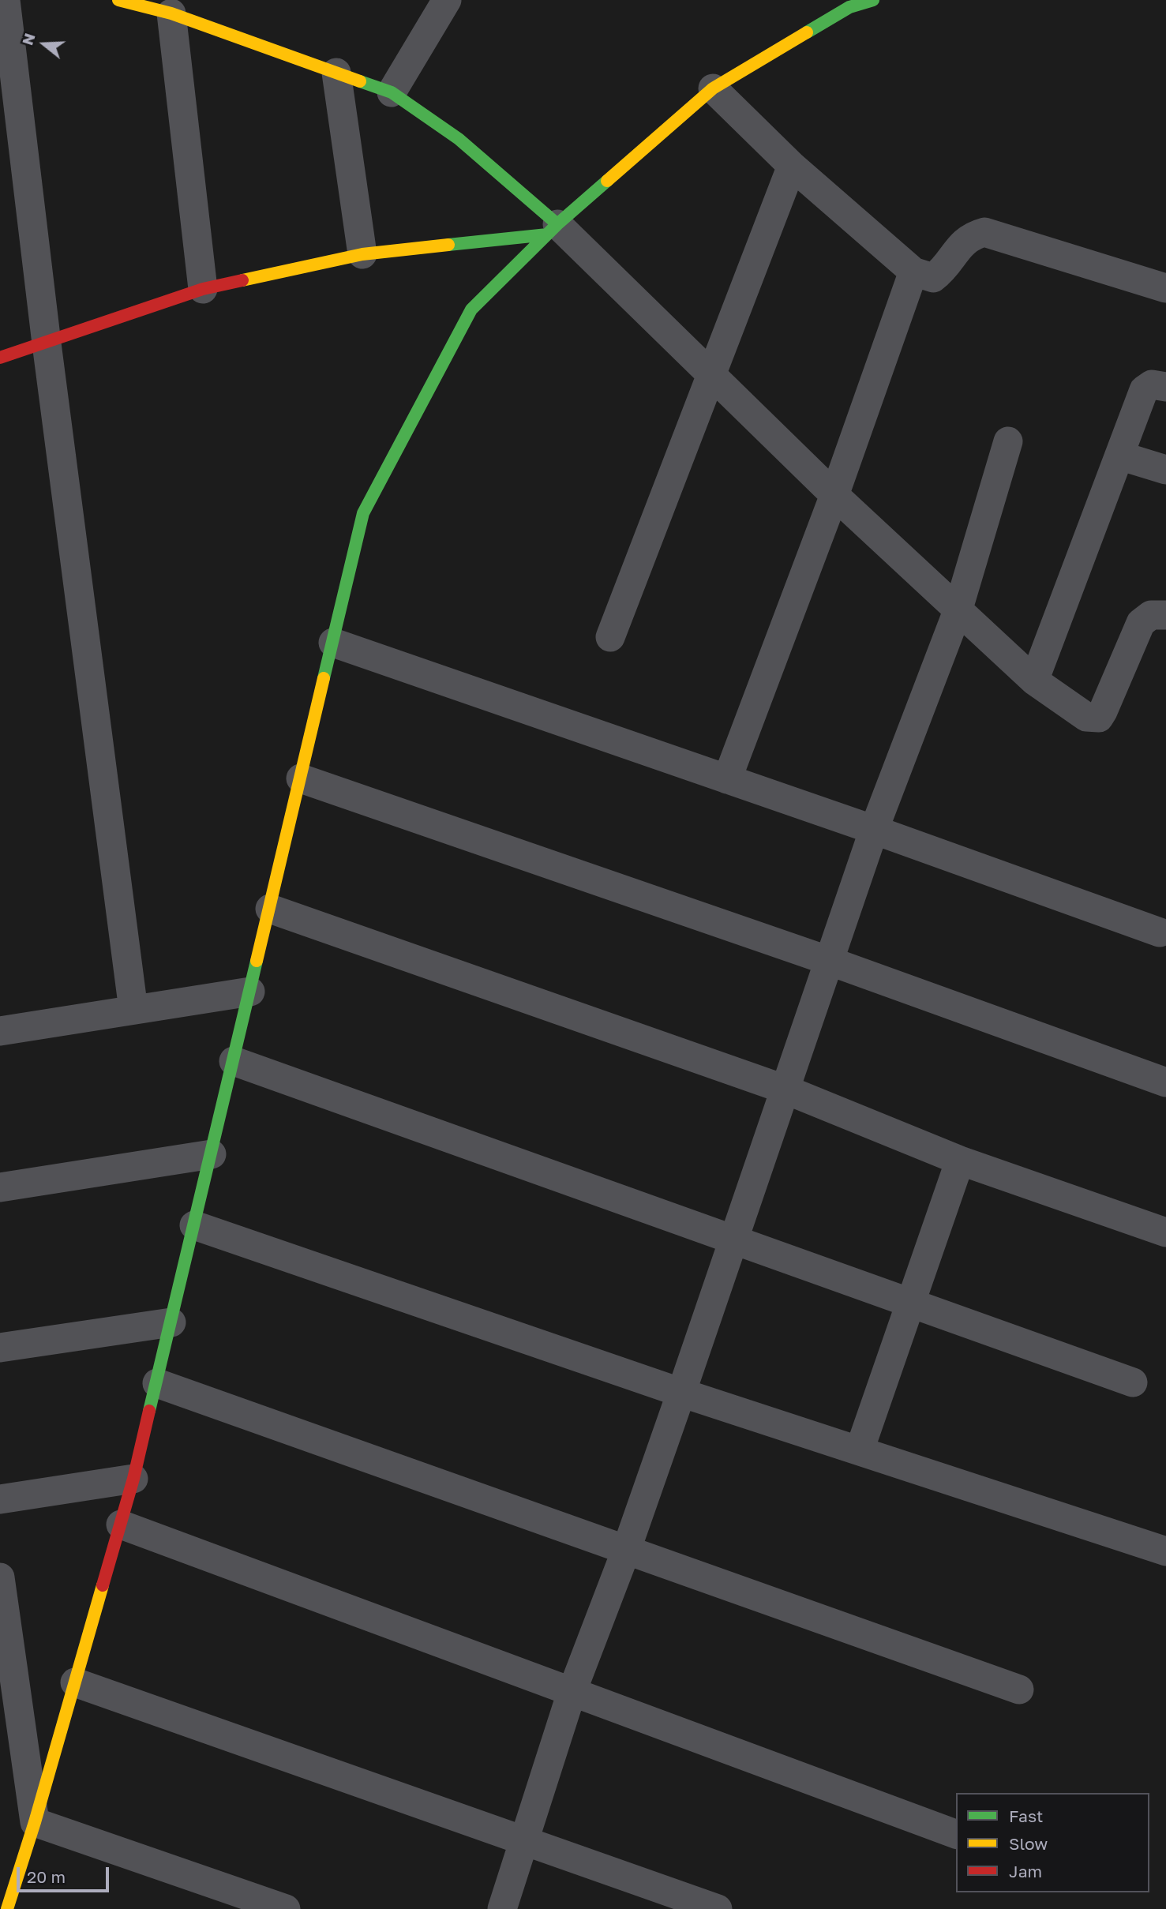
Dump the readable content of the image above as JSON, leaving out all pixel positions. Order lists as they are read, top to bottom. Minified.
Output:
{"legend":["Fast","Slow","Jam"],"scale_bar":"20 m","north":"left"}
